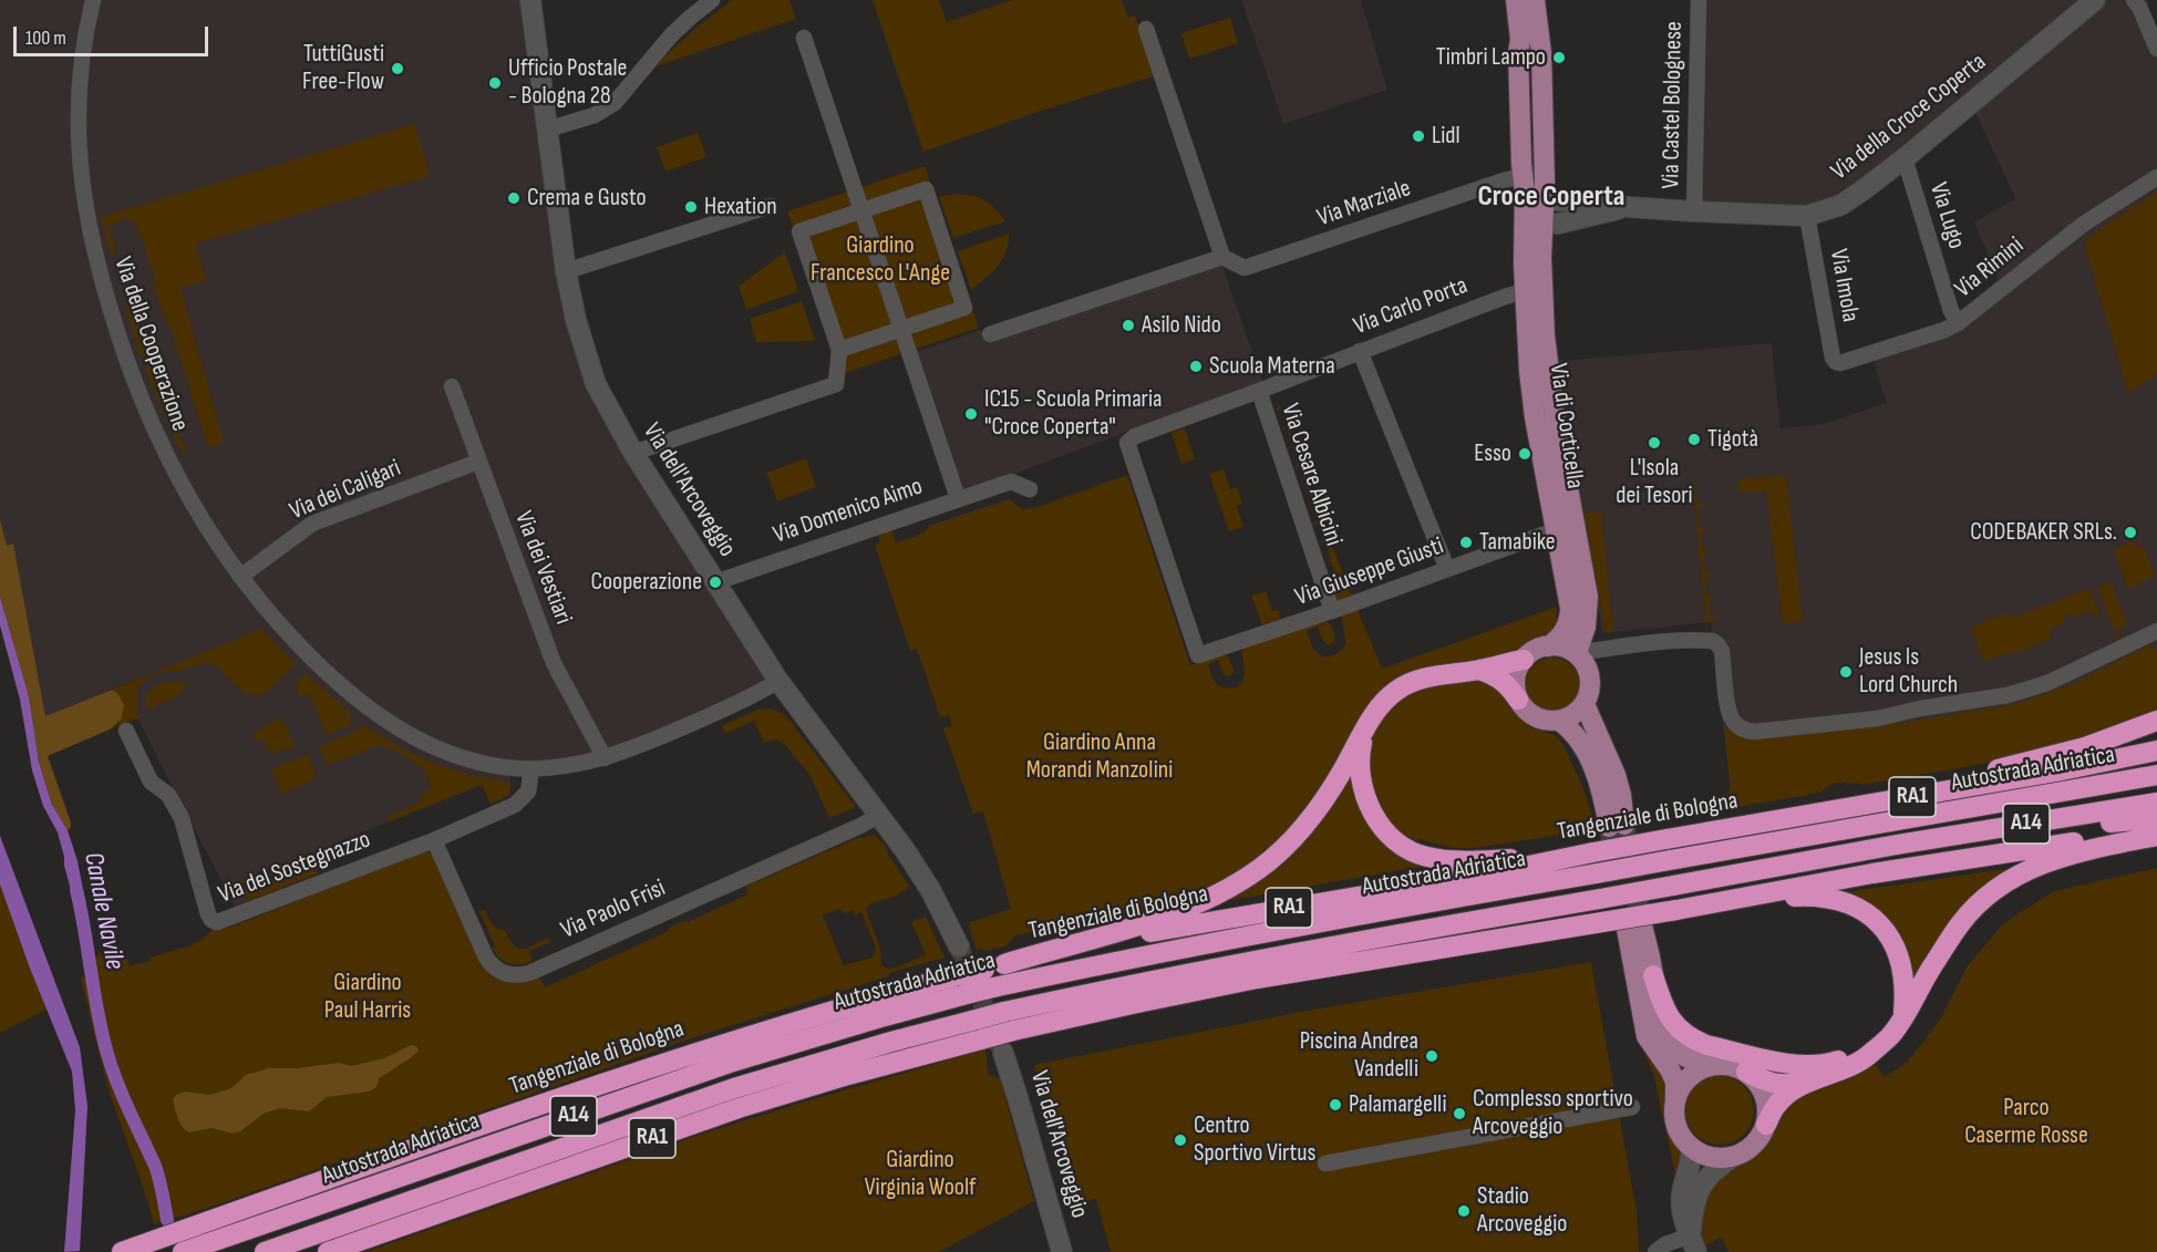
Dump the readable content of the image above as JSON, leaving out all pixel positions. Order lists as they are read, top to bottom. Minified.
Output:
{"streets":{"highway":["Autostrada Adriatica","RA1","Tangenziale di Bologna","A14"],"main road":["Via di Corticella"],"street":["Via Castel Bolognese","Via della Croce Coperta","Via Marziale","Via Lugo","Via Rimini","Via Imola","Via Carlo Porta","Via della Cooperazione","Via Cesare Albicini","Via dei Caligari","Via dell'Arcoveggio","Via Domenico Aimo","Via dei Vestiari","Via Giuseppe Giusti","Via del Sostegnazzo","Via Paolo Frisi"]},"crossings":[["Via Castel Bolognese","Via della Croce Coperta"],["Via della Croce Coperta","Via Lugo"],["Via della Croce Coperta","Via Imola"],["Via della Croce Coperta","Via di Corticella"],["Via Marziale","Via di Corticella"],["Via Lugo","Via Rimini"],["Via Rimini","Via Imola"],["Via Carlo Porta","Via di Corticella"],["Via Carlo Porta","Via Cesare Albicini"],["Via Carlo Porta","Via Giuseppe Giusti"],["Via della Cooperazione","Via dei Caligari"],["Via della Cooperazione","Via dell'Arcoveggio"],["Via della Cooperazione","Via dei Vestiari"],["Via della Cooperazione","Via del Sostegnazzo"],["Via di Corticella","Via Giuseppe Giusti"],["Via Cesare Albicini","Via Giuseppe Giusti"],["Via dei Caligari","Via dei Vestiari"],["Via dell'Arcoveggio","Via Domenico Aimo"],["Via dell'Arcoveggio","Via Paolo Frisi"],["Autostrada Adriatica","Tangenziale di Bologna"],["Via del Sostegnazzo","Via Paolo Frisi"]],"districts":["Croce Coperta"],"water":["Canale Navile"],"parks":["Giardino Francesco L'Ange","Giardino Anna Morandi Manzolini","Giardino Paul Harris","Parco Caserme Rosse","Giardino Virginia Woolf"],"places":["Timbri Lampo","TuttiGusti Free-Flow","Ufficio Postale - Bologna 28","Lidl","Crema e Gusto","Hexation","Asilo Nido","Scuola Materna","IC15 - Scuola Primaria \"Croce Coperta\"","Tigotà","L'Isola dei Tesori","Esso","CODEBAKER SRLs.","Tamabike","Cooperazione","Jesus Is Lord Church","Piscina Andrea Vandelli","Palamargelli","Complesso sportivo Arcoveggio","Centro Sportivo Virtus","Stadio Arcoveggio"],"scale_bar":"100 m"}
